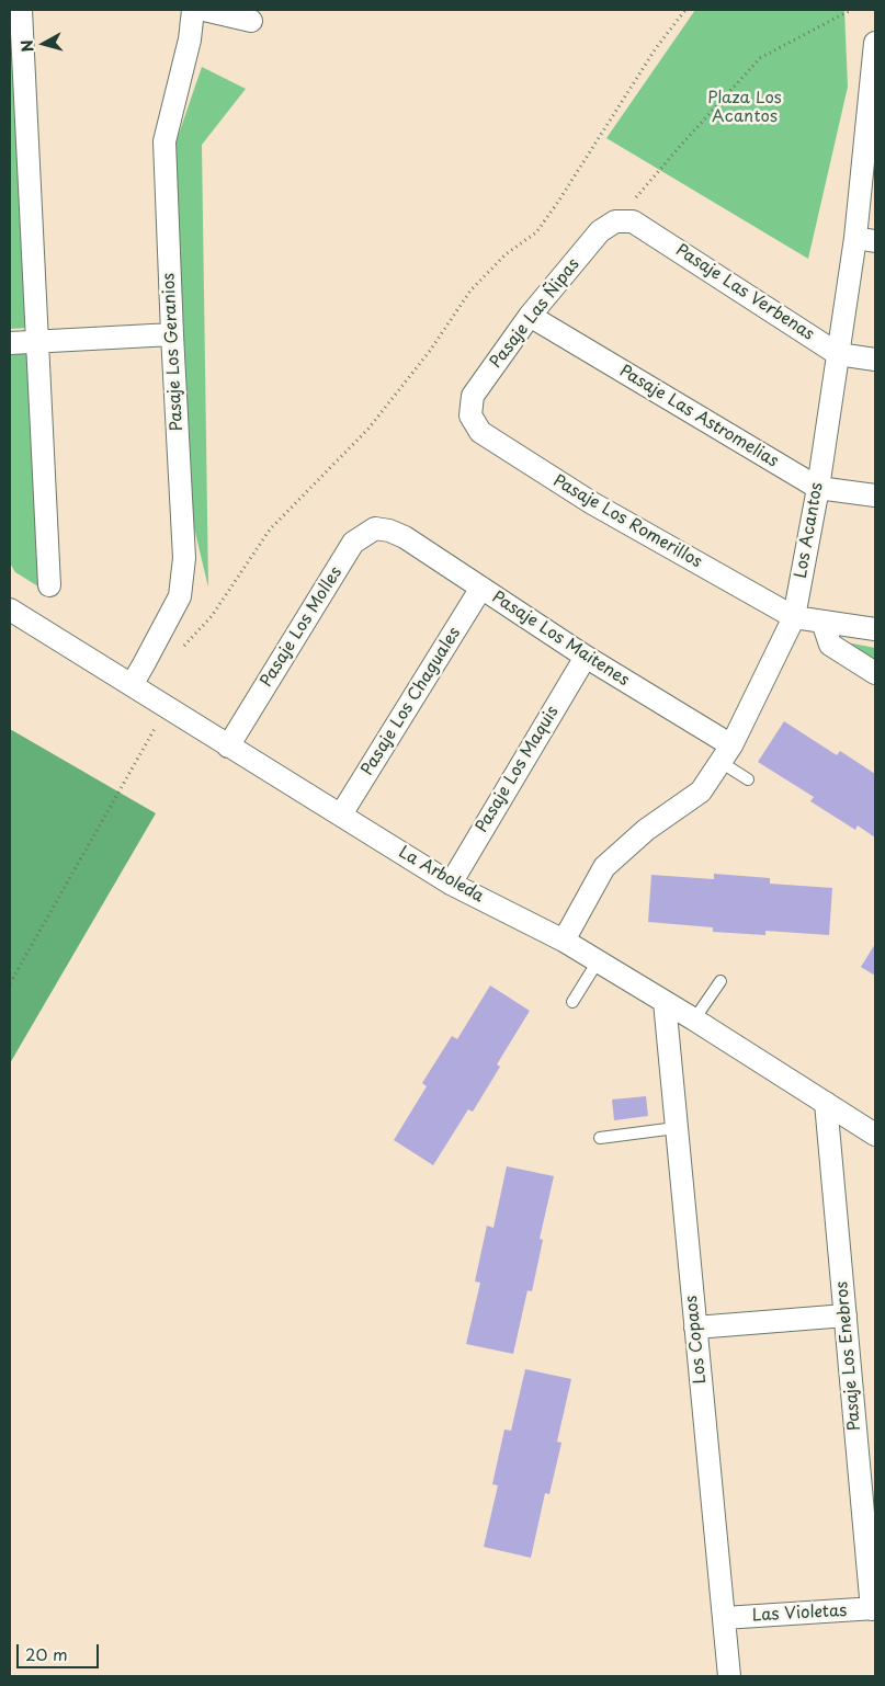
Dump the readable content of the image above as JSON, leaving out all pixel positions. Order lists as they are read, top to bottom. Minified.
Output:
{"streets":{"street":["Pasaje Las Verbenas","Pasaje Las Ñipas","Pasaje Los Geranios","Pasaje Las Astromelias","Pasaje Los Romerillos","Los Acantos","Pasaje Los Molles","Pasaje Los Maitenes","Pasaje Los Chaguales","Pasaje Los Maquis","La Arboleda","Los Copaos","Pasaje Los Enebros","Las Violetas"]},"crossings":[["Pasaje Las Verbenas","Pasaje Las Ñipas"],["Pasaje Las Verbenas","Los Acantos"],["Pasaje Las Ñipas","Pasaje Las Astromelias"],["Pasaje Las Ñipas","Pasaje Los Romerillos"],["Pasaje Los Geranios","La Arboleda"],["Pasaje Las Astromelias","Los Acantos"],["Pasaje Los Romerillos","Los Acantos"],["Los Acantos","Pasaje Los Maitenes"],["Los Acantos","La Arboleda"],["Pasaje Los Molles","Pasaje Los Maitenes"],["Pasaje Los Molles","La Arboleda"],["Pasaje Los Maitenes","Pasaje Los Chaguales"],["Pasaje Los Maitenes","Pasaje Los Maquis"],["Pasaje Los Chaguales","La Arboleda"],["Pasaje Los Maquis","La Arboleda"],["La Arboleda","Los Copaos"],["La Arboleda","Pasaje Los Enebros"],["Los Copaos","Las Violetas"],["Pasaje Los Enebros","Las Violetas"]],"parks":["Plaza Los Acantos"],"scale_bar":"20 m","north":"left"}
